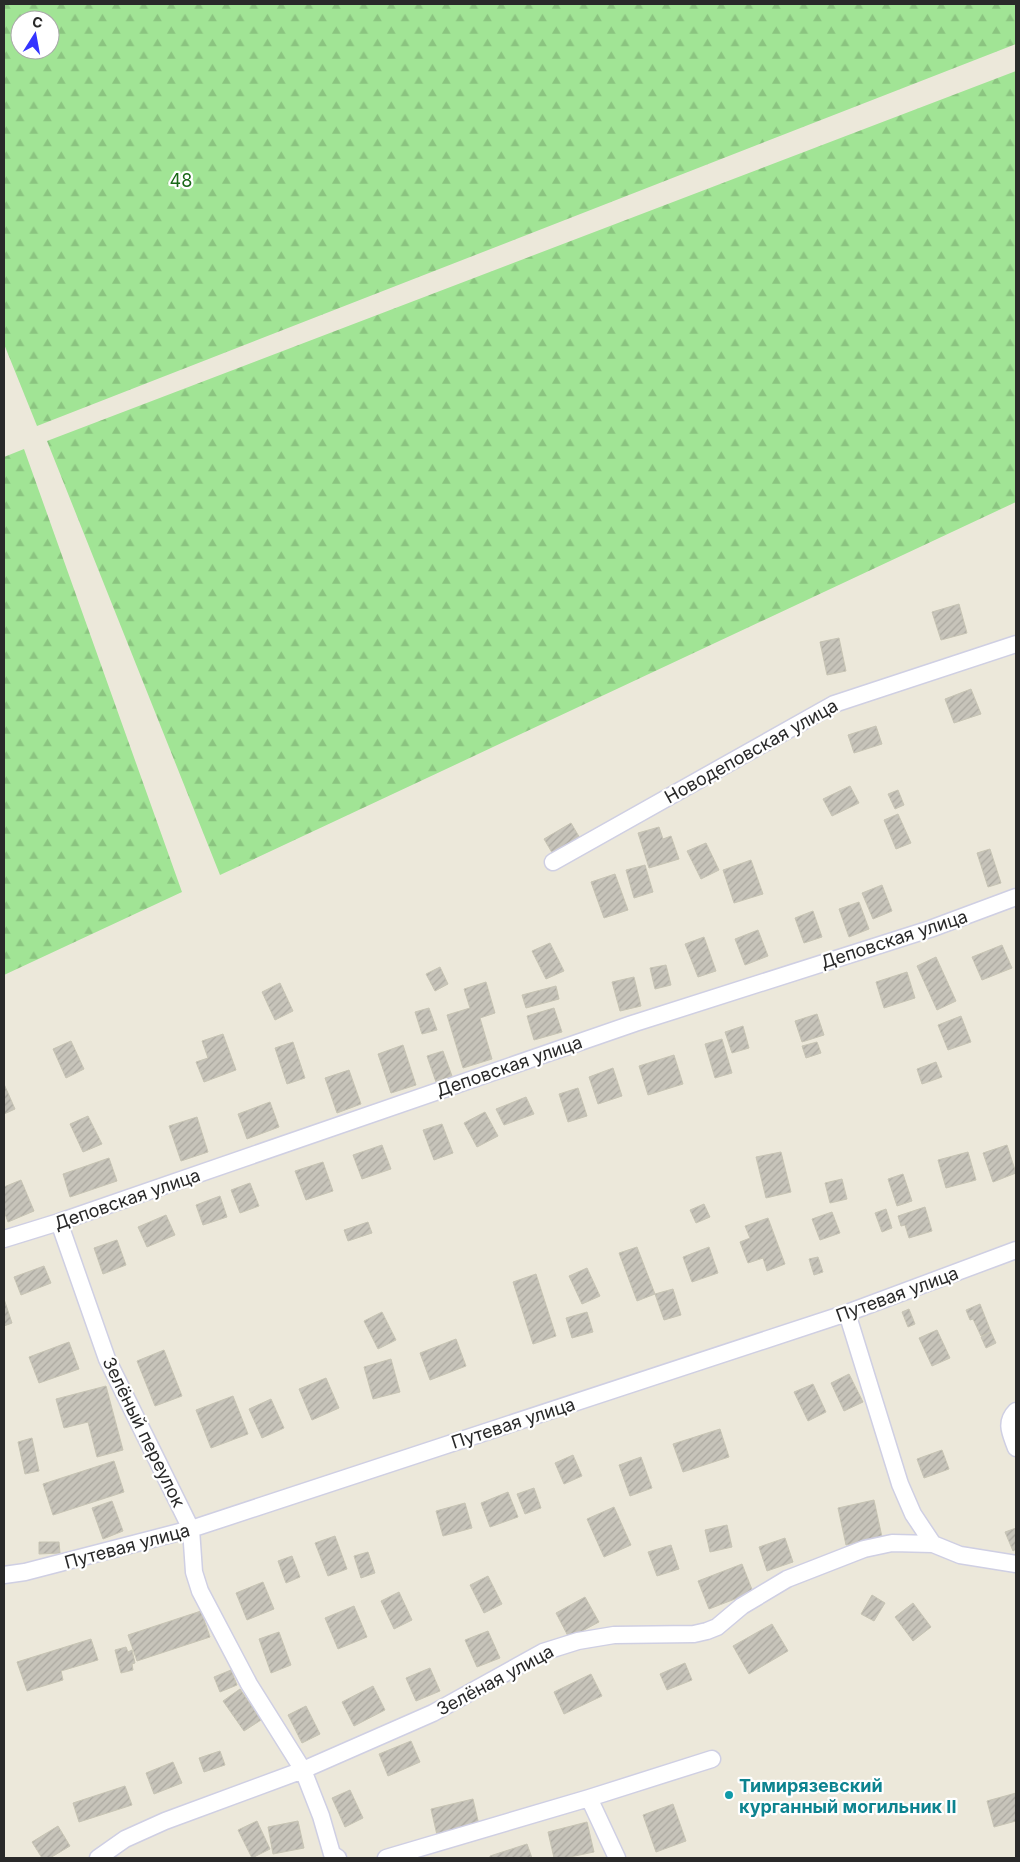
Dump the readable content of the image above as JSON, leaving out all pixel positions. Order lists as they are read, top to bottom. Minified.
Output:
{"streets":{"street":["Новодеповская улица","Деповская улица","Путевая улица","Зелёный переулок","Зелёная улица"]},"crossings":[["Деповская улица","Зелёный переулок"],["Путевая улица","Зелёный переулок"],["Зелёный переулок","Зелёная улица"]],"parks":["48"],"places":["Тимирязевский курганный могильник II"],"north":"top"}
